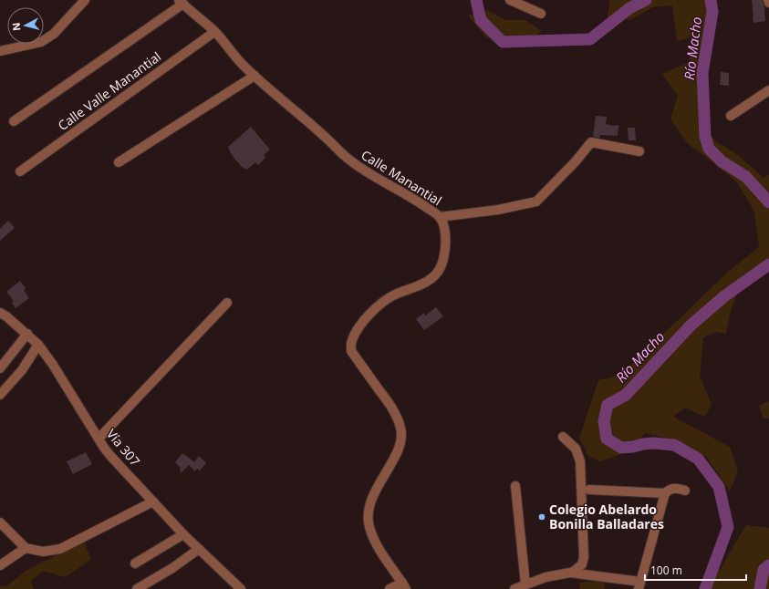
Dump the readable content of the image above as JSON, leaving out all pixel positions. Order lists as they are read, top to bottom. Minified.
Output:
{"streets":{"street":["Calle Valle Manantial","Calle Manantial","Vía 307"]},"crossings":[["Calle Valle Manantial","Calle Manantial"]],"water":["Río Macho"],"places":["Colegio Abelardo Bonilla Balladares"],"scale_bar":"100 m","north":"left"}
